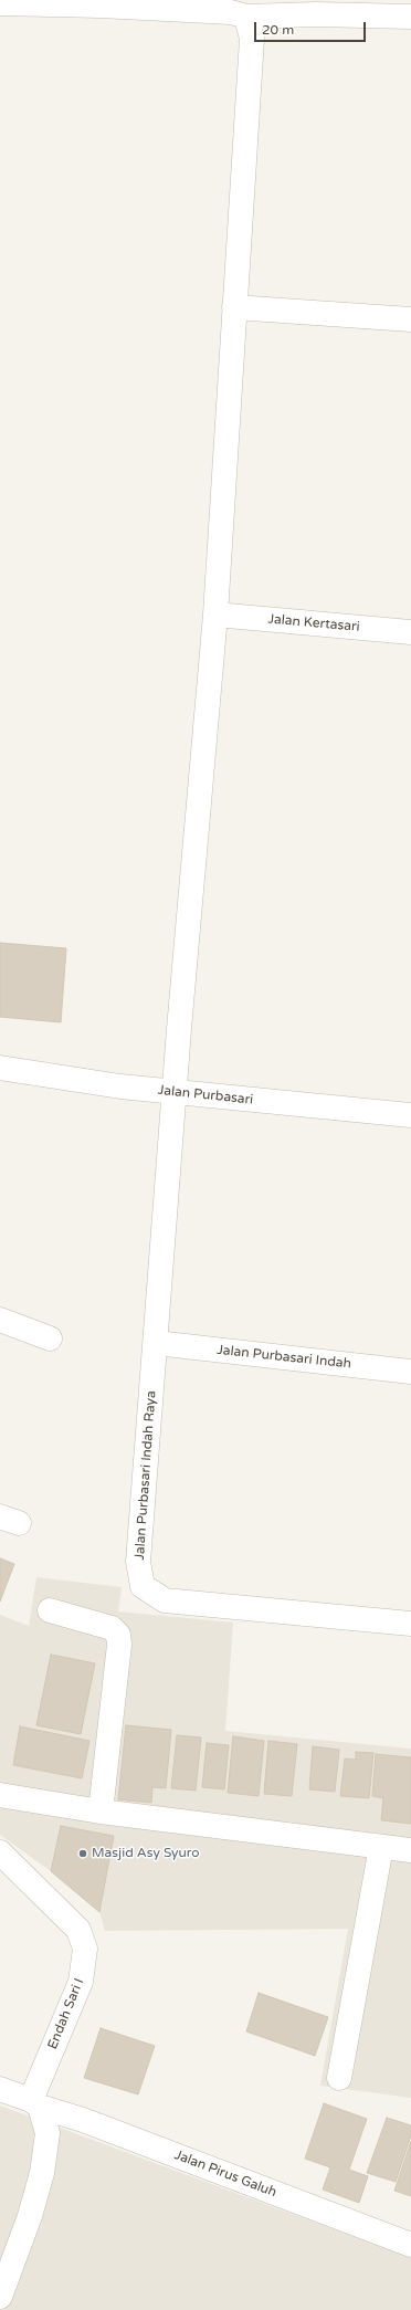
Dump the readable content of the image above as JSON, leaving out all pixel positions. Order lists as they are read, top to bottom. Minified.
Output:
{"streets":{"street":["Jalan Kertasari","Jalan Purbasari","Jalan Purbasari Indah","Jalan Purbasari Indah Raya","Endah Sari I","Jalan Pirus Galuh"]},"crossings":[["Jalan Kertasari","Jalan Purbasari Indah Raya"],["Jalan Purbasari","Jalan Purbasari Indah Raya"],["Jalan Purbasari Indah","Jalan Purbasari Indah Raya"],["Endah Sari I","Jalan Pirus Galuh"]],"places":["Masjid Asy Syuro"],"scale_bar":"20 m"}
